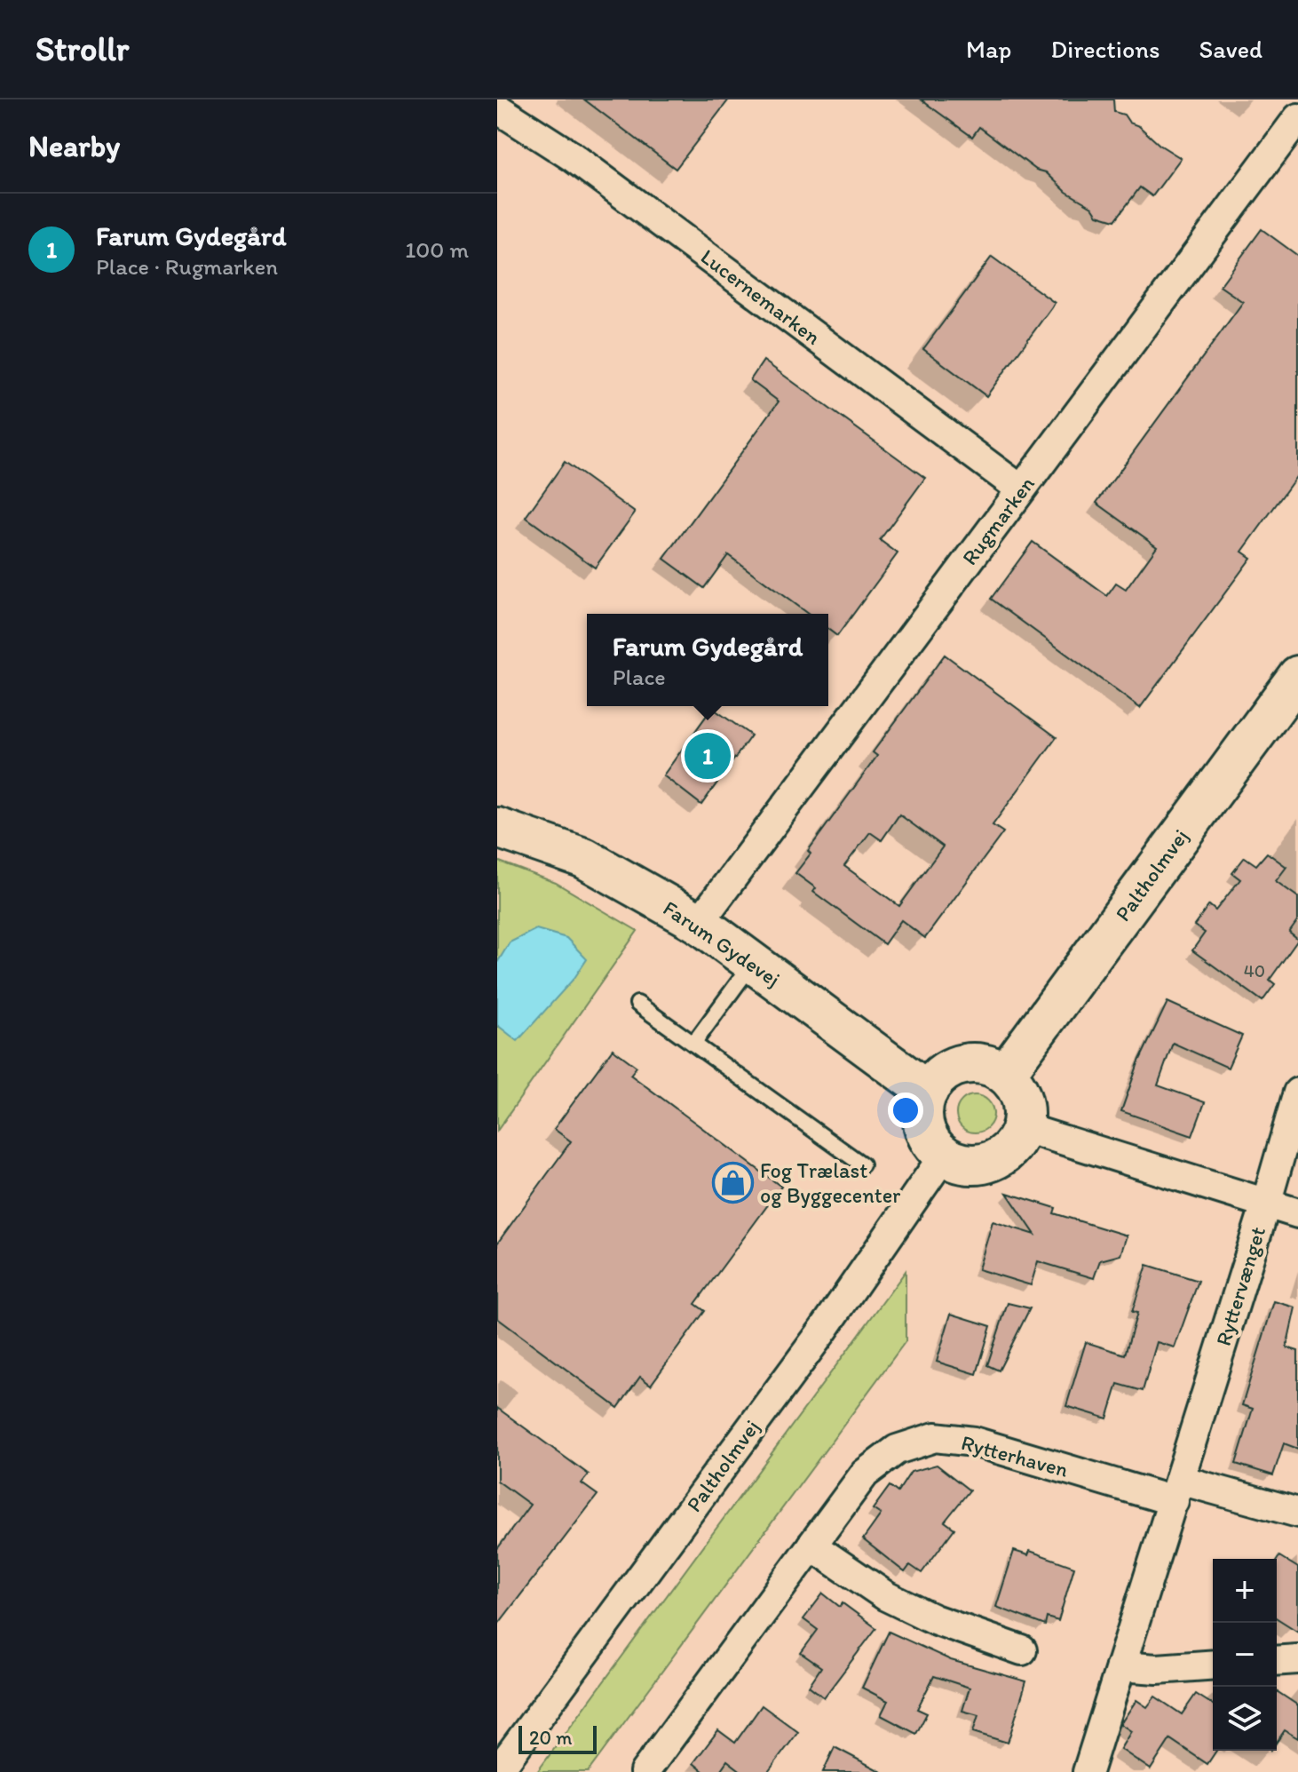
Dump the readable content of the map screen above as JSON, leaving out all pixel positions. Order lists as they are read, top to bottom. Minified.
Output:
{"streets":{"street":["Lucernemarken","Rugmarken","Paltholmvej","Farum Gydevej","Ryttervænget","Rytterhaven"]},"crossings":[["Lucernemarken","Rugmarken"],["Rugmarken","Farum Gydevej"],["Paltholmvej","Farum Gydevej"],["Ryttervænget","Rytterhaven"]],"places":{"shop":["Fog Trælast og Byggecenter"]},"house_numbers":["40"],"scale_bar":"20 m","page":{"header":"Strollr","nav":["Map","Directions","Saved"],"heading":"Nearby","list":[{"mark":"1","name":"Farum Gydegård","note":"Place · Rugmarken","value":"100 m"}],"popup":["Farum Gydegård","Place"],"pins":"1","map_buttons":["+","−"],"scale":"20 m"}}
